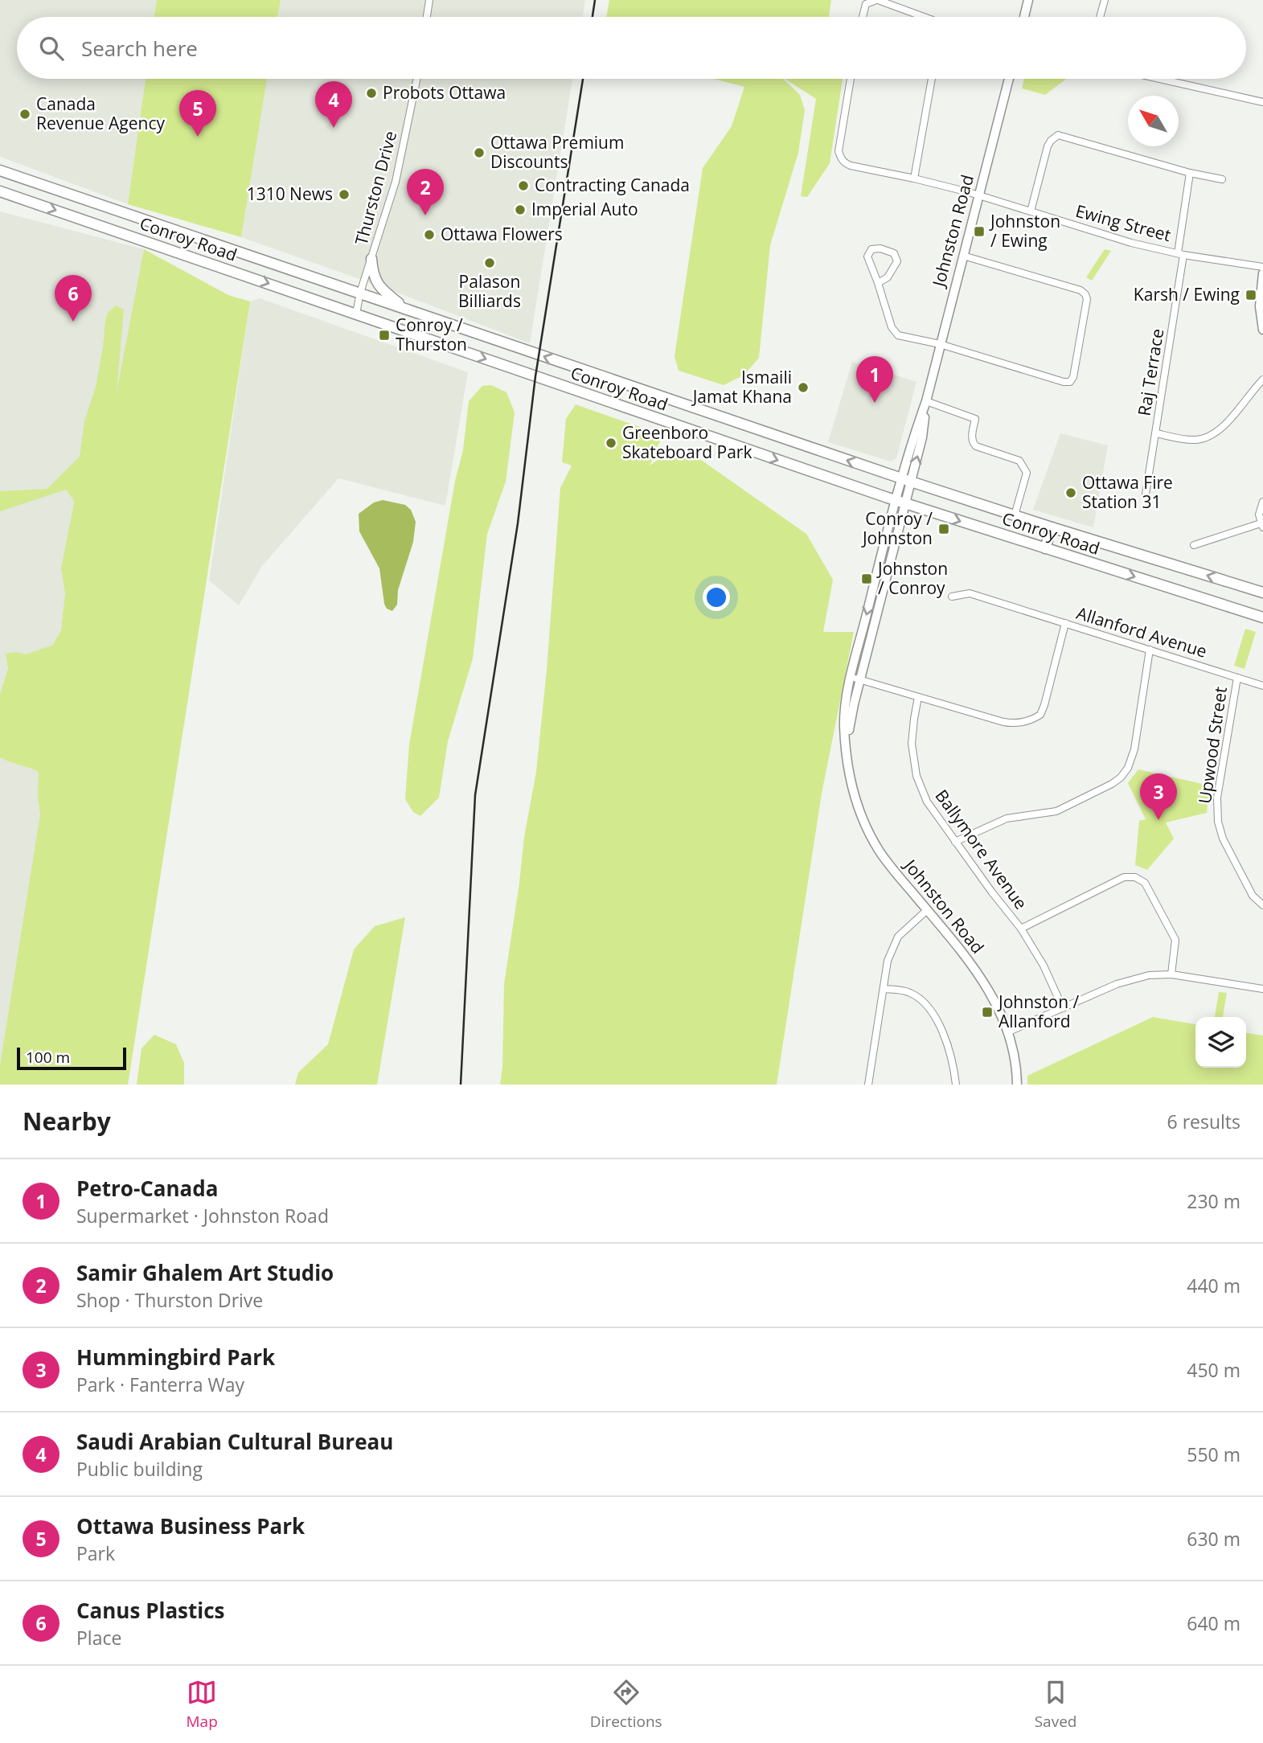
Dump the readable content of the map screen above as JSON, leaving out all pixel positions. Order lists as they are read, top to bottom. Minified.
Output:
{"streets":{"main road":["Conroy Road"],"street":["Thurston Drive","Ewing Street","Johnston Road","Raj Terrace","Allanford Avenue","Upwood Street","Ballymore Avenue"]},"crossings":[["Thurston Drive","Conroy Road"],["Ewing Street","Johnston Road"],["Ewing Street","Raj Terrace"],["Johnston Road","Conroy Road"],["Johnston Road","Allanford Avenue"],["Allanford Avenue","Upwood Street"],["Allanford Avenue","Ballymore Avenue"]],"places":{"other":["Probots Ottawa","Canada Revenue Agency","Ottawa Premium Discounts","Contracting Canada","1310 News","Imperial Auto","Ottawa Flowers","Palason Billiards","Ismaili Jamat Khana","Greenboro Skateboard Park","Ottawa Fire Station 31"],"transit":["Johnston / Ewing","Karsh / Ewing","Conroy / Thurston","Conroy / Johnston","Johnston / Conroy","Johnston / Allanford"]},"scale_bar":"100 m","north":"top left","page":{"search":"Search here","pins":["4","5","2","6","1","3"],"scale":"100 m","heading":["Nearby","6 results"],"list":[{"mark":"1","name":"Petro-Canada","note":"Supermarket · Johnston Road","value":"230 m"},{"mark":"2","name":"Samir Ghalem Art Studio","note":"Shop · Thurston Drive","value":"440 m"},{"mark":"3","name":"Hummingbird Park","note":"Park · Fanterra Way","value":"450 m"},{"mark":"4","name":"Saudi Arabian Cultural Bureau","note":"Public building","value":"550 m"},{"mark":"5","name":"Ottawa Business Park","note":"Park","value":"630 m"},{"mark":"6","name":"Canus Plastics","note":"Place","value":"640 m"}],"nav":["Map","Directions","Saved"]}}
